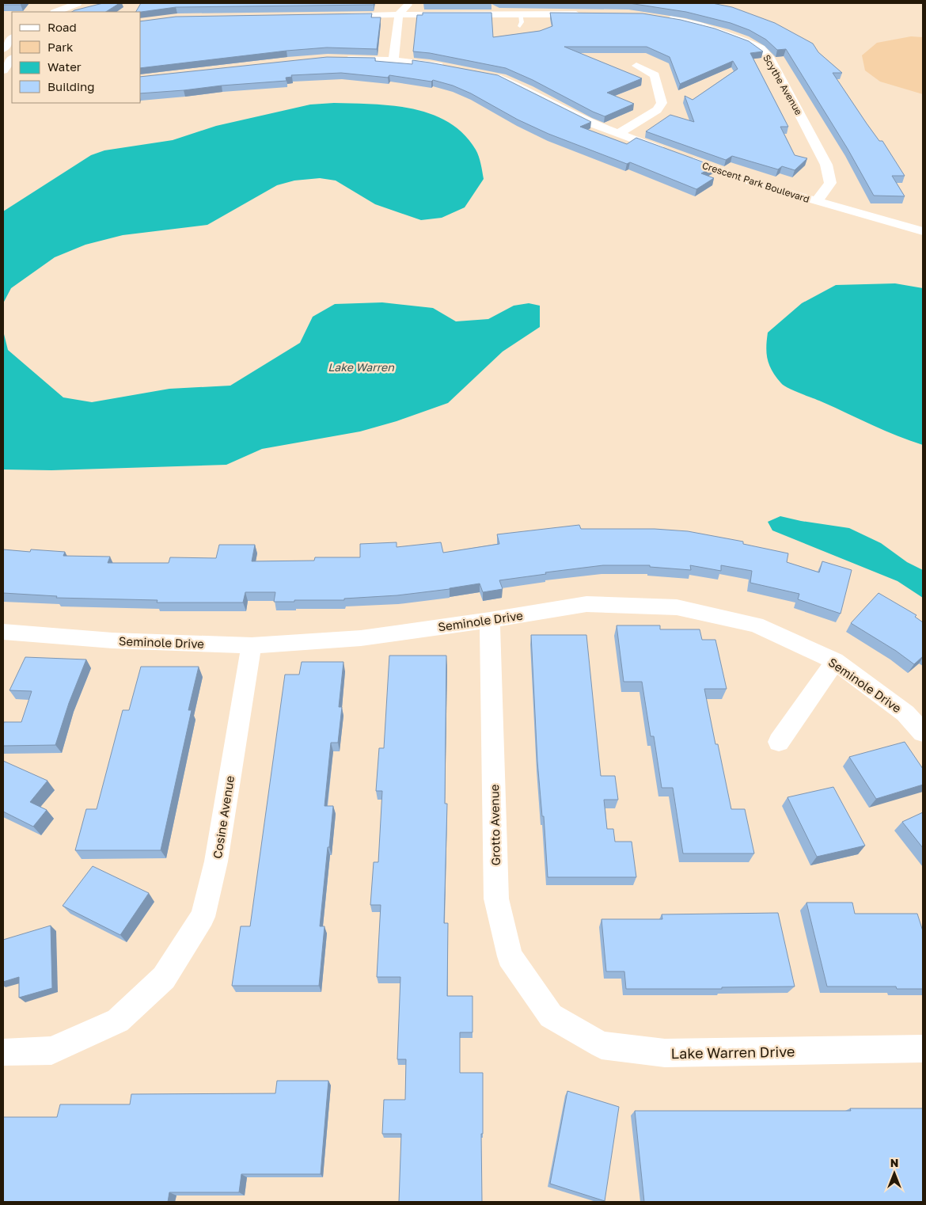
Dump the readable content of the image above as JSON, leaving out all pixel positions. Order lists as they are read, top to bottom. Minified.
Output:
{"streets":{"street":["Scythe Avenue","Crescent Park Boulevard","Seminole Drive","Cosine Avenue","Grotto Avenue","Lake Warren Drive"]},"crossings":[["Scythe Avenue","Crescent Park Boulevard"],["Seminole Drive","Cosine Avenue"],["Seminole Drive","Grotto Avenue"],["Grotto Avenue","Lake Warren Drive"]],"water":["Lake Warren"],"legend":["Road","Park","Water","Building"],"north":"top"}
